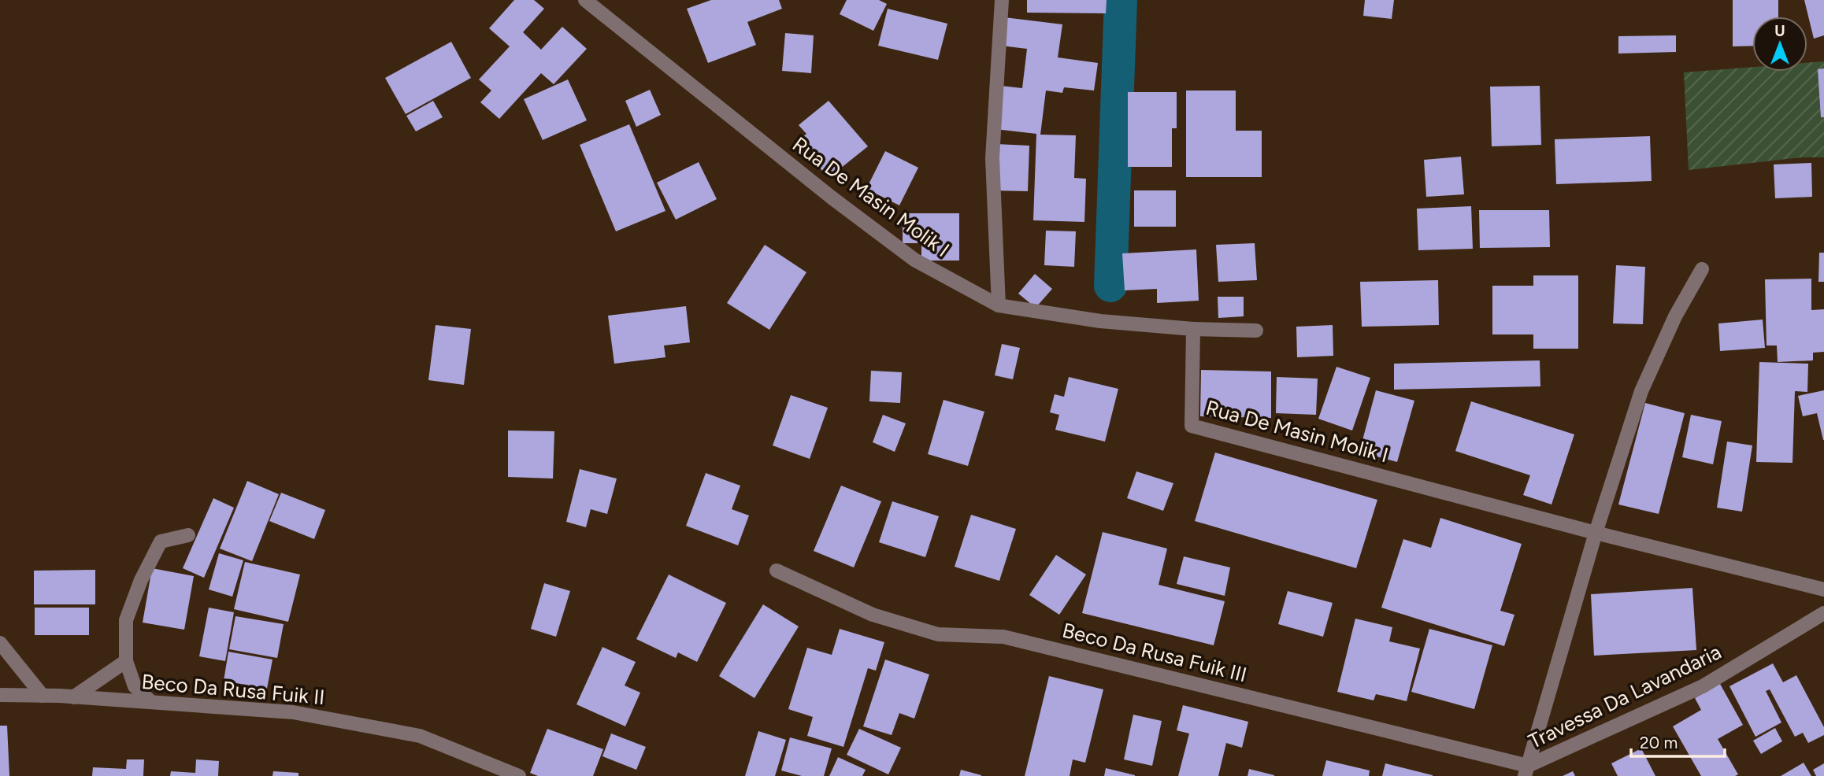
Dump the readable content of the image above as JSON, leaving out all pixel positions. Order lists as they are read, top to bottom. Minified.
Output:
{"streets":{"street":["Rua De Masin Molik I","Beco Da Rusa Fuik III","Beco Da Rusa Fuik II","Travessa Da Lavandaria"]},"crossings":[["Beco Da Rusa Fuik III","Travessa Da Lavandaria"]],"scale_bar":"20 m","north":"top"}
